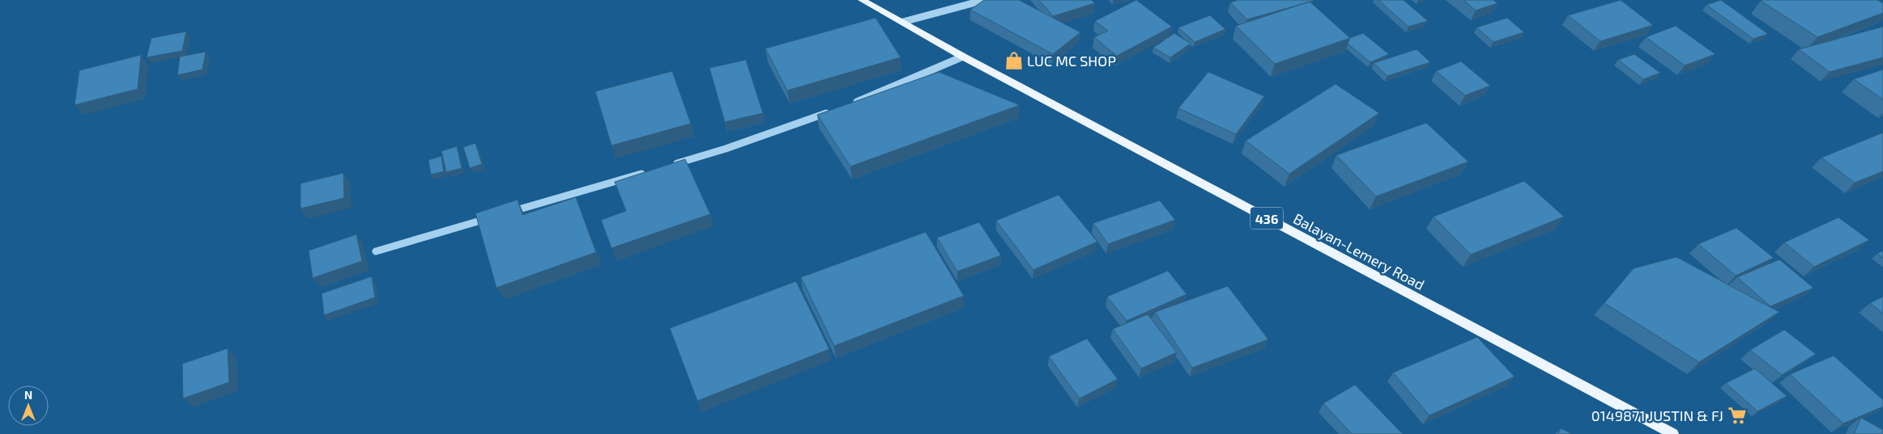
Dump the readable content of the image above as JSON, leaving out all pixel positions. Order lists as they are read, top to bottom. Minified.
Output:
{"streets":{"main road":["436","Balayan-Lemery Road"]},"places":{"shop":["LUC MC SHOP"],"supermarket":["0149871 JUSTIN & FJ"]},"north":"top"}
